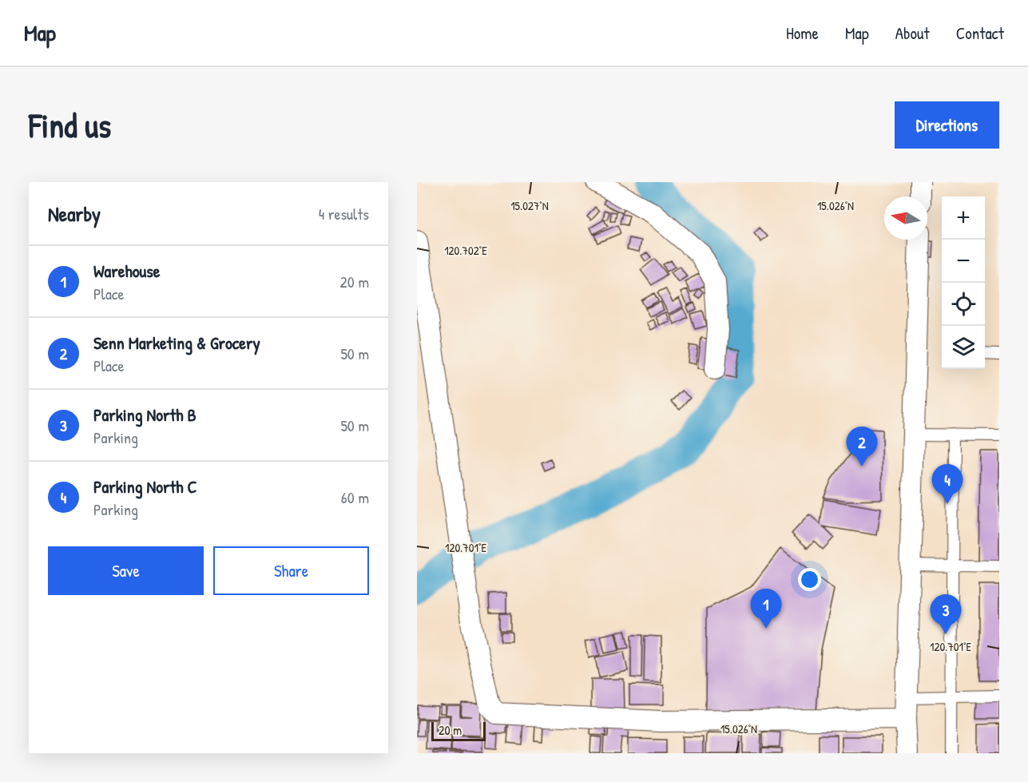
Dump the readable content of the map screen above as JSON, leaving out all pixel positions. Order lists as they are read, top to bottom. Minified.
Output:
{"scale_bar":"20 m","north":"left","page":{"header":"Map","nav":["Home","Map","About","Contact"],"buttons":["Directions",["Save","Share"]],"title":"Find us","heading":["Nearby","4 results"],"map_buttons":["+","−"],"list":[{"mark":"1","name":"Warehouse","note":"Place","value":"20 m"},{"mark":"2","name":"Senn Marketing & Grocery","note":"Place","value":"50 m"},{"mark":"3","name":"Parking North B","note":"Parking","value":"50 m"},{"mark":"4","name":"Parking North C","note":"Parking","value":"60 m"}],"pins":["2","4","1","3"],"scale":"20 m"},"coordinates":["15.027°N","15.026°N","120.702°E","120.701°E"]}
